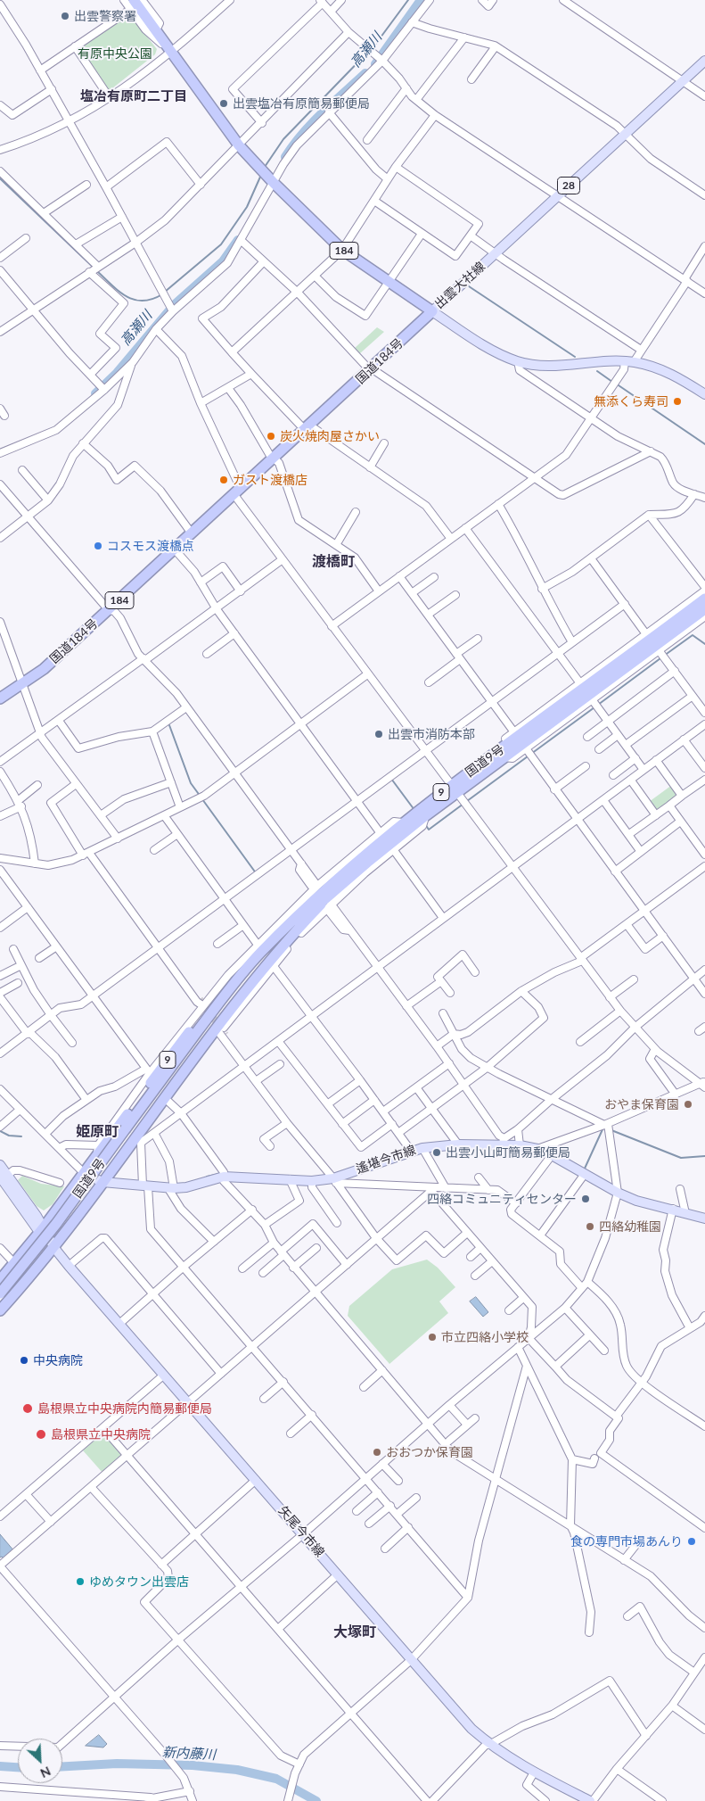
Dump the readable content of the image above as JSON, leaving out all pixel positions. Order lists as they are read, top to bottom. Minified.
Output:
{"streets":{"highway":["184","国道184号","国道9号","9"],"main road":["28","出雲大社線","遙堪今市線","矢尾今市線"]},"crossings":[["184","出雲大社線"],["184","国道184号"],["出雲大社線","国道184号"],["国道9号","9"],["9","遙堪今市線"],["9","矢尾今市線"]],"districts":["塩冶有原町二丁目","渡橋町","姫原町","大塚町"],"water":["高瀬川","新内藤川"],"parks":["有原中央公園"],"places":["出雲警察署","出雲塩冶有原簡易郵便局","無添くら寿司","炭火焼肉屋さかい","ガスト渡橋店","コスモス渡橋点","出雲市消防本部","おやま保育園","出雲小山町簡易郵便局","四絡コミュニティセンター","四絡幼稚園","市立四絡小学校","中央病院","島根県立中央病院内簡易郵便局","島根県立中央病院","おおつか保育園","食の専門市場あんり","ゆめタウン出雲店"],"north":"bottom right"}
